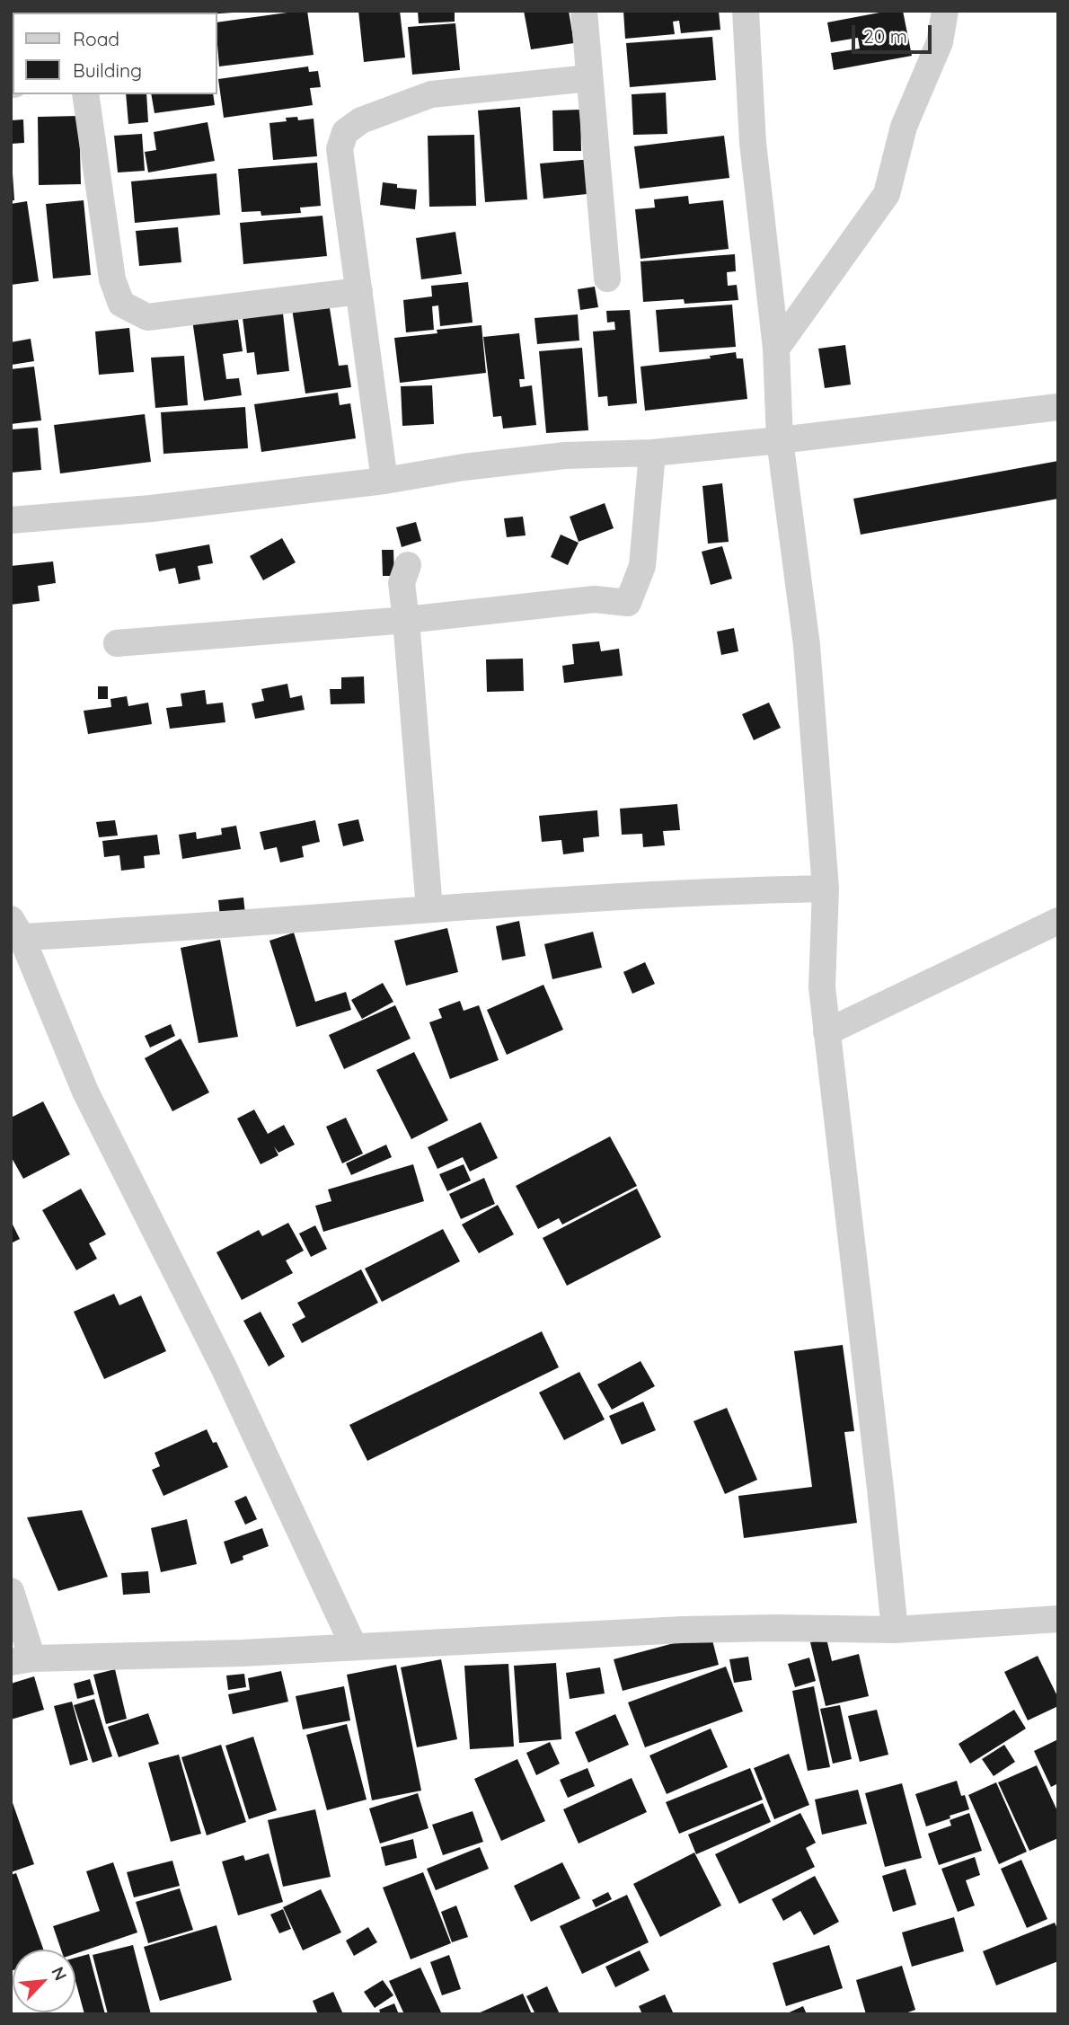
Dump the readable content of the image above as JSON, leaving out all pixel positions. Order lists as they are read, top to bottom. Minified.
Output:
{"legend":["Road","Building"],"scale_bar":"20 m","north":"top right"}
